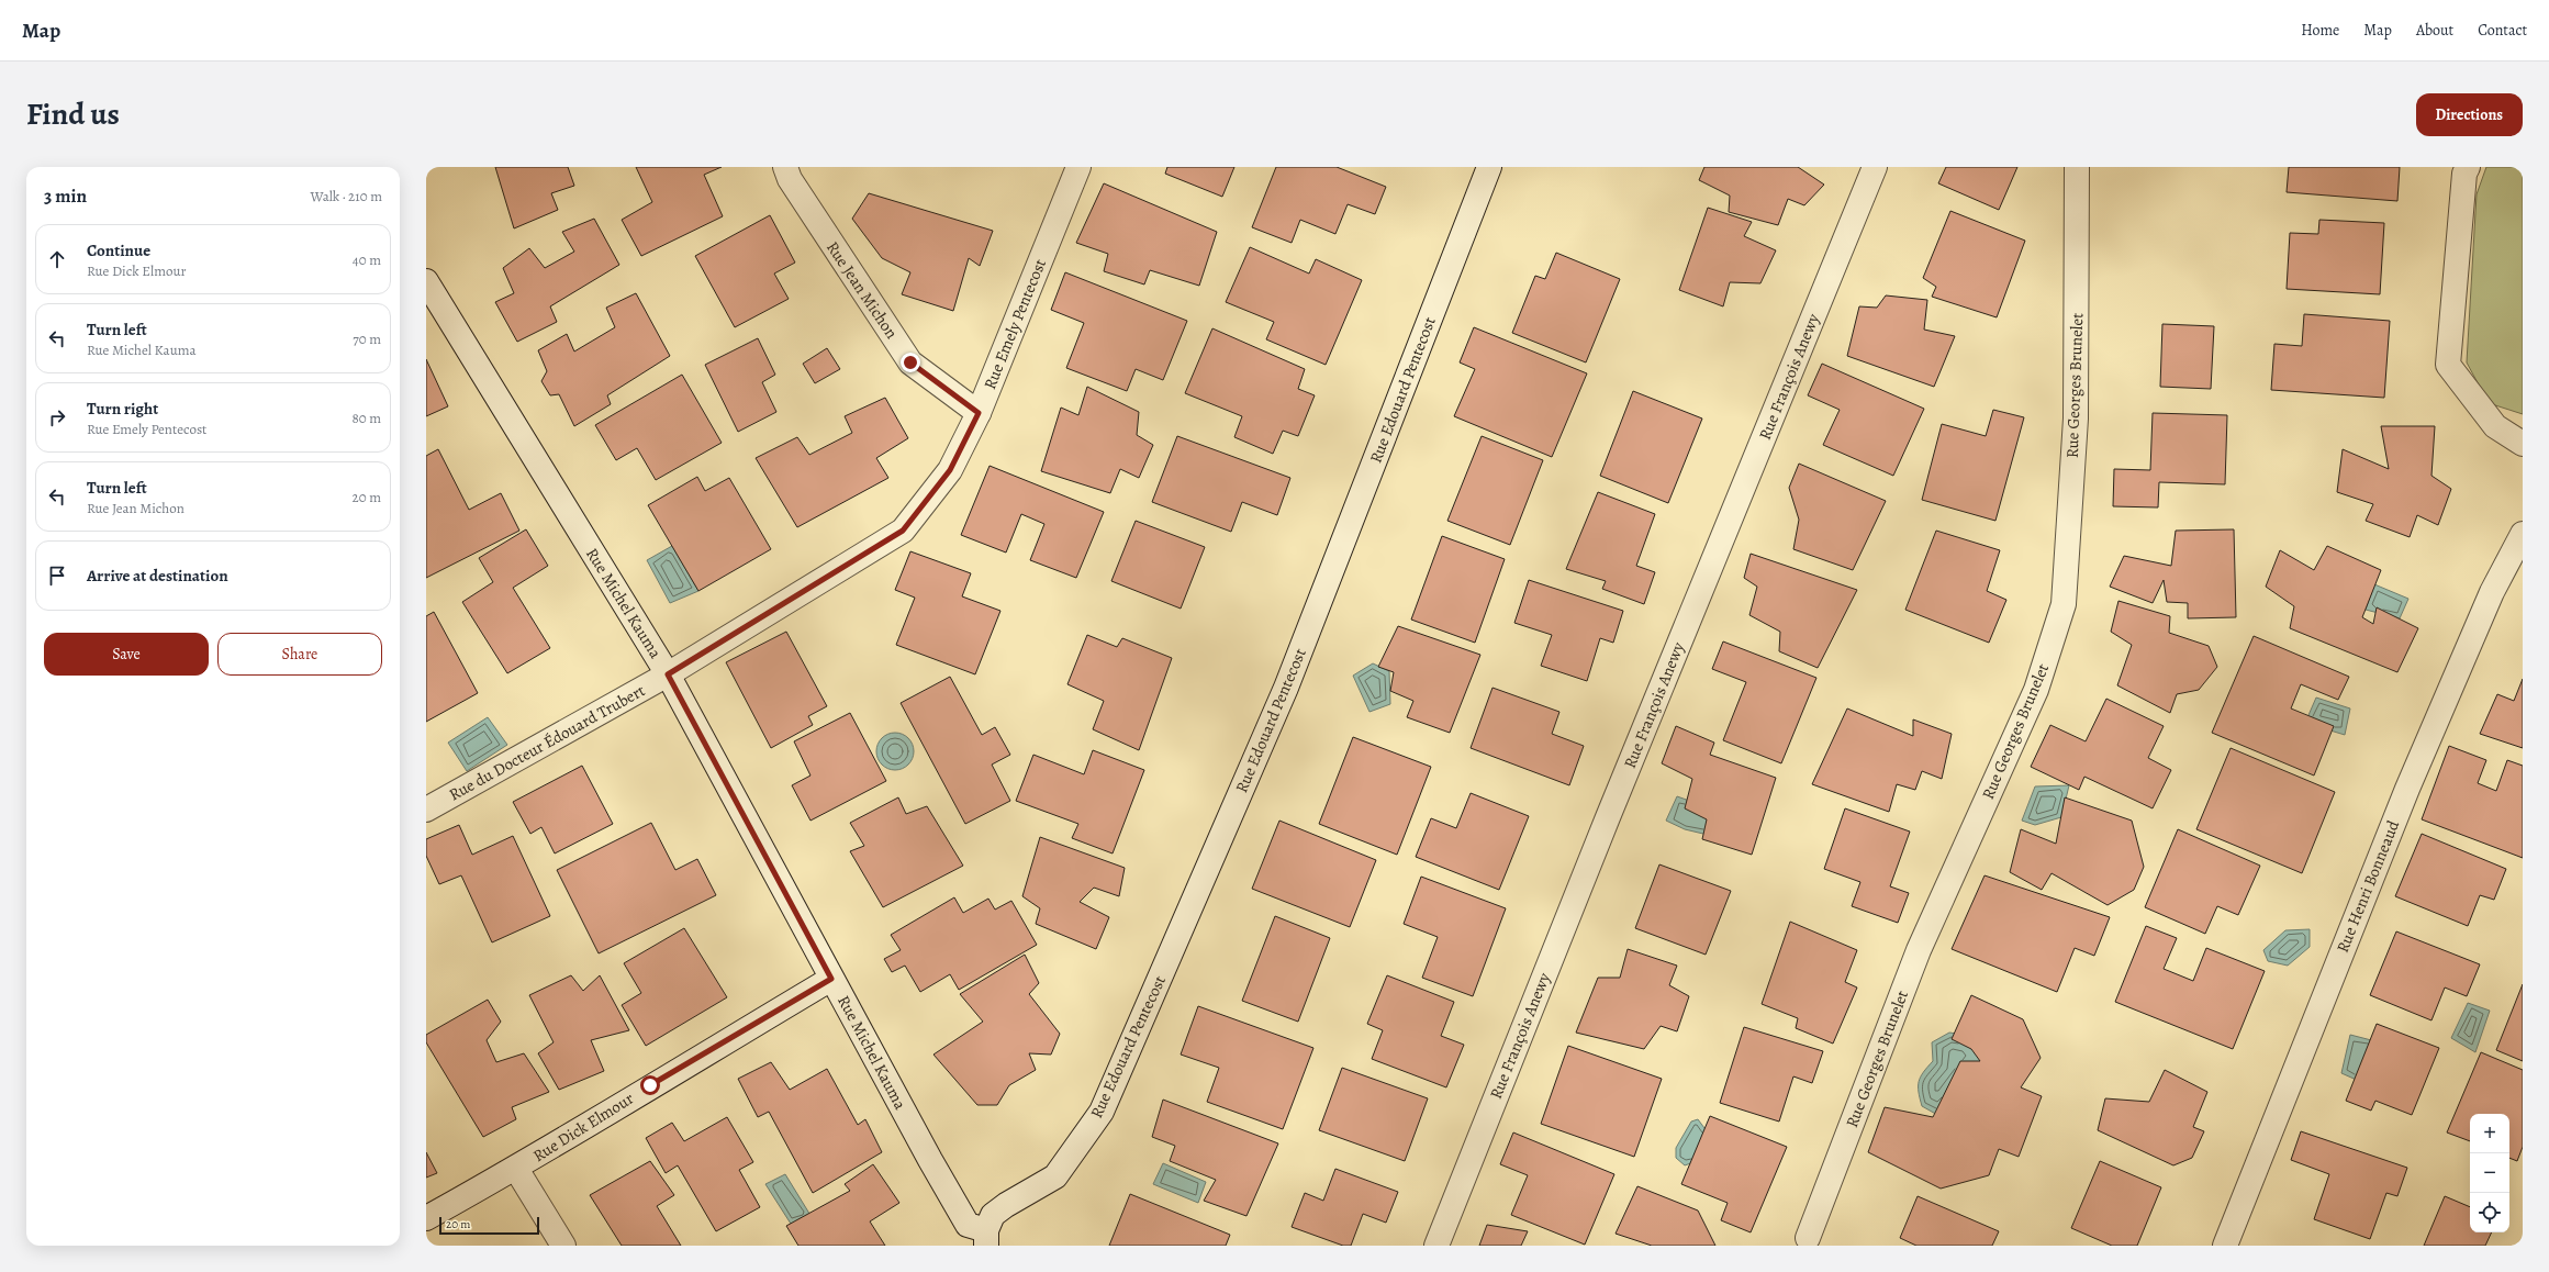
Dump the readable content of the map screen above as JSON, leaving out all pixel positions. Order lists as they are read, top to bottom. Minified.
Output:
{"streets":{"street":["Rue Jean Michon","Rue Emely Pentecost","Rue François Anewy","Rue Georges Brunelet","Rue Edouard Pentecost","Rue Michel Kauma","Rue du Docteur Édouard Trubert","Rue Henri Bonneaud","Rue Dick Elmour"]},"crossings":[["Rue Jean Michon","Rue Emely Pentecost"],["Rue Emely Pentecost","Rue Michel Kauma"],["Rue Emely Pentecost","Rue du Docteur Édouard Trubert"],["Rue Edouard Pentecost","Rue Michel Kauma"],["Rue Michel Kauma","Rue du Docteur Édouard Trubert"],["Rue Michel Kauma","Rue Dick Elmour"]],"scale_bar":"20 m","page":{"header":"Map","nav":["Home","Map","About","Contact"],"title":"Find us","buttons":["Directions",["Save","Share"]],"heading":["3 min","Walk · 210 m"],"list":[["Continue","Rue Dick Elmour","40 m"],["Turn left","Rue Michel Kauma","70 m"],["Turn right","Rue Emely Pentecost","80 m"],["Turn left","Rue Jean Michon","20 m"],"Arrive at destination"],"map_buttons":["+","−"],"scale":"20 m"}}
